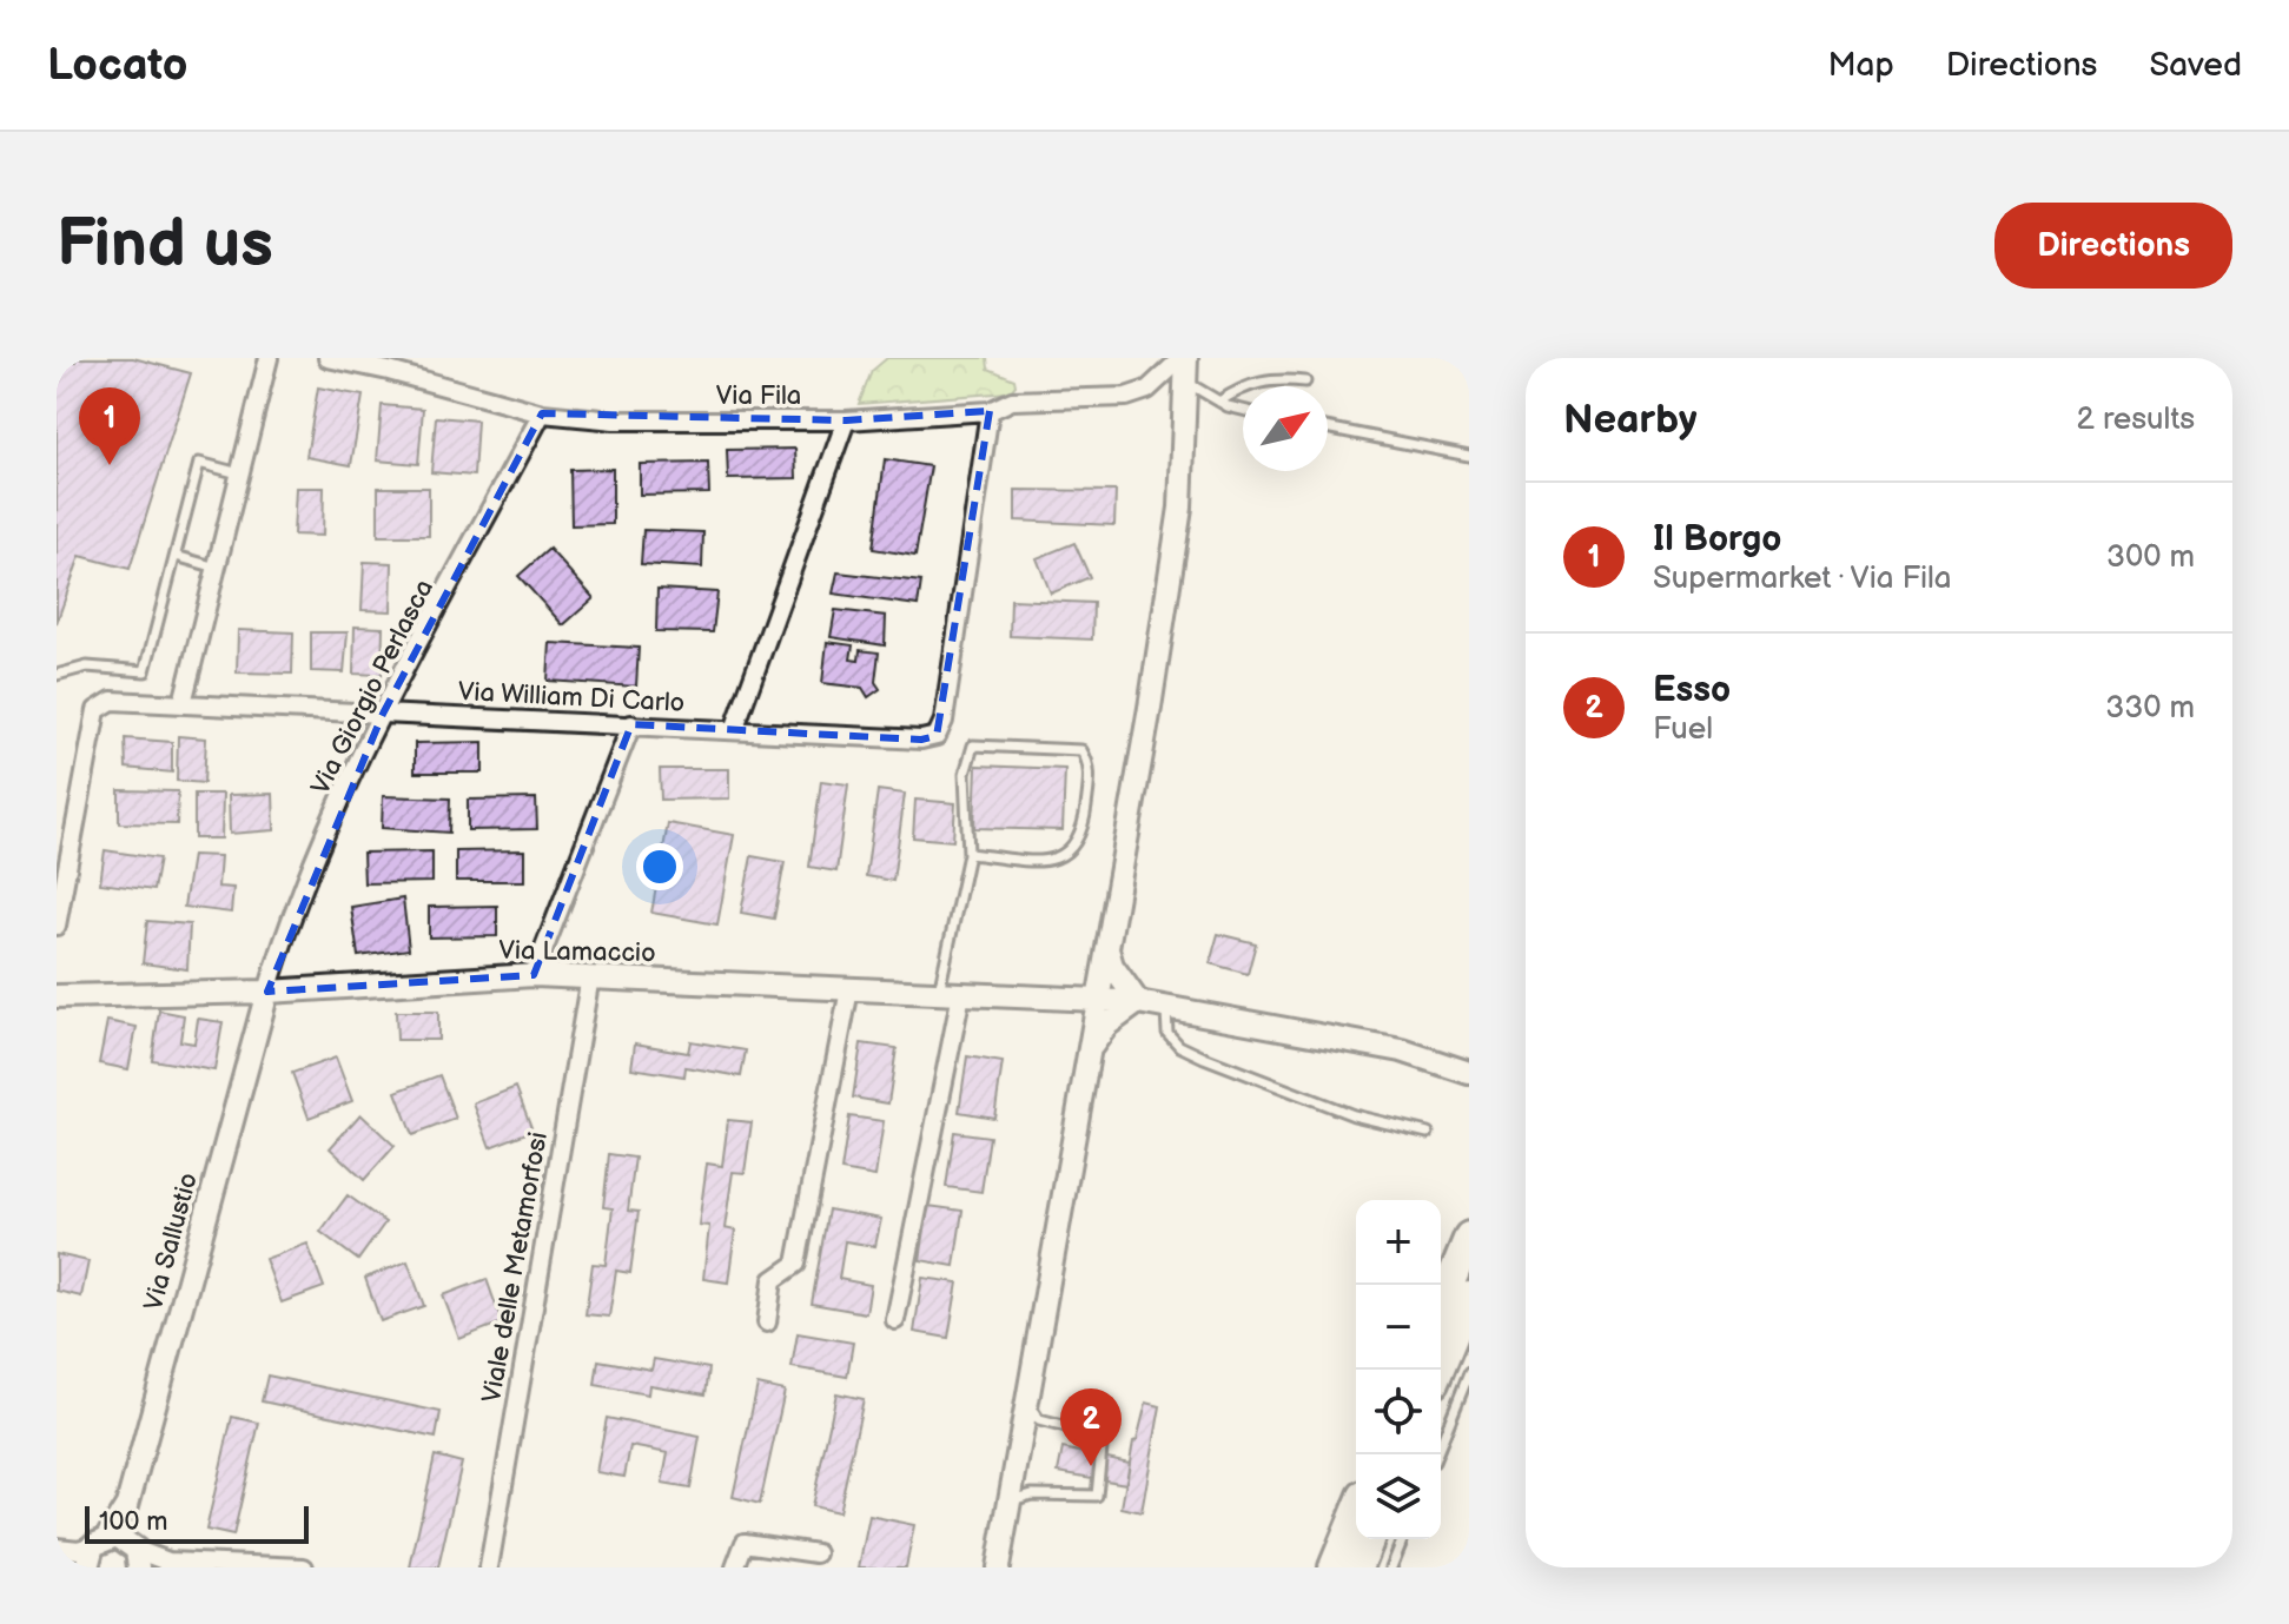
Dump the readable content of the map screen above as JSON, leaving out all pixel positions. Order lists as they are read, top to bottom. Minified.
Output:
{"streets":{"street":["Via Fila","Via Giorgio Perlasca","Via William Di Carlo","Via Lamaccio","Via Sallustio","Viale delle Metamorfosi"]},"crossings":[["Via Fila","Via Giorgio Perlasca"],["Via Fila","Via William Di Carlo"],["Via Giorgio Perlasca","Via William Di Carlo"],["Via Giorgio Perlasca","Via Lamaccio"],["Via Giorgio Perlasca","Via Sallustio"],["Via Lamaccio","Via Sallustio"],["Via Lamaccio","Viale delle Metamorfosi"]],"scale_bar":"100 m","north":"top right","page":{"header":"Locato","nav":["Map","Directions","Saved"],"buttons":"Directions","title":"Find us","heading":["Nearby","2 results"],"pins":["1","2"],"list":[{"mark":"1","name":"Il Borgo","note":"Supermarket · Via Fila","value":"300 m"},{"mark":"2","name":"Esso","note":"Fuel","value":"330 m"}],"map_buttons":["+","−"],"scale":"100 m"}}
